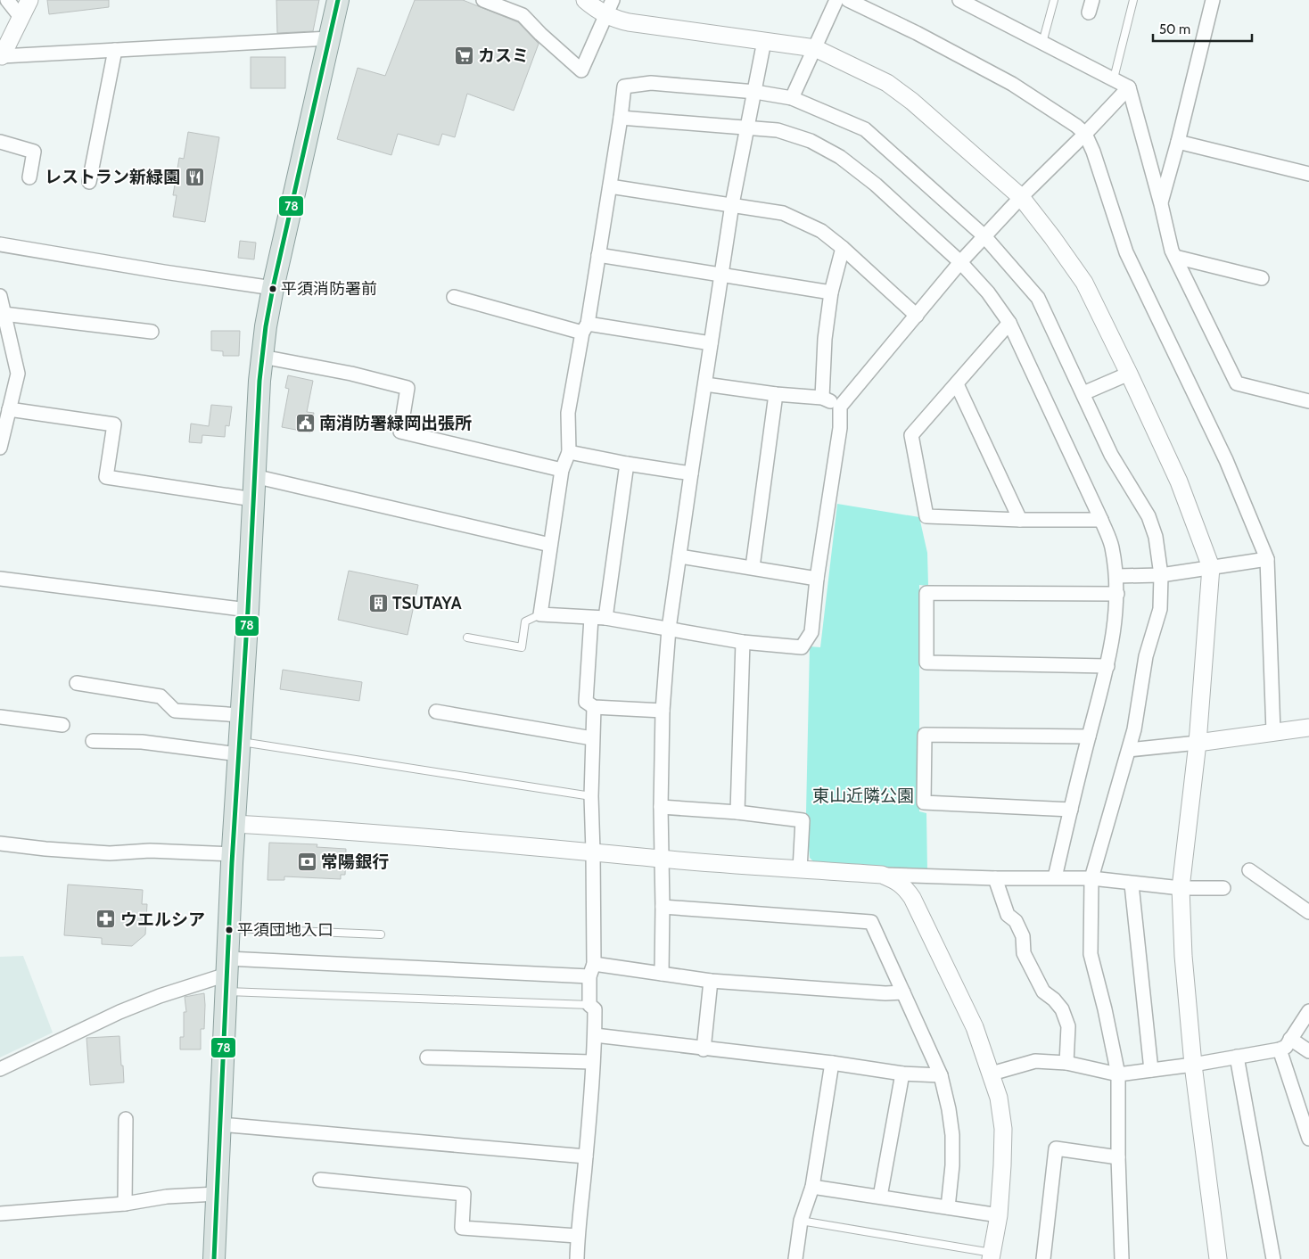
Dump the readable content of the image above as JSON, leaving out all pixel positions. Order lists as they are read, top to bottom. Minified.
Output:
{"parks":["東山近隣公園"],"places":{"supermarket":["カスミ"],"restaurant":["レストラン新緑園"],"other":["平須消防署前","平須団地入口"],"public building":["南消防署緑岡出張所"],"building":["TSUTAYA"],"bank":["常陽銀行"],"pharmacy":["ウエルシア"]},"lines":["transit line 78"],"scale_bar":"50 m"}
